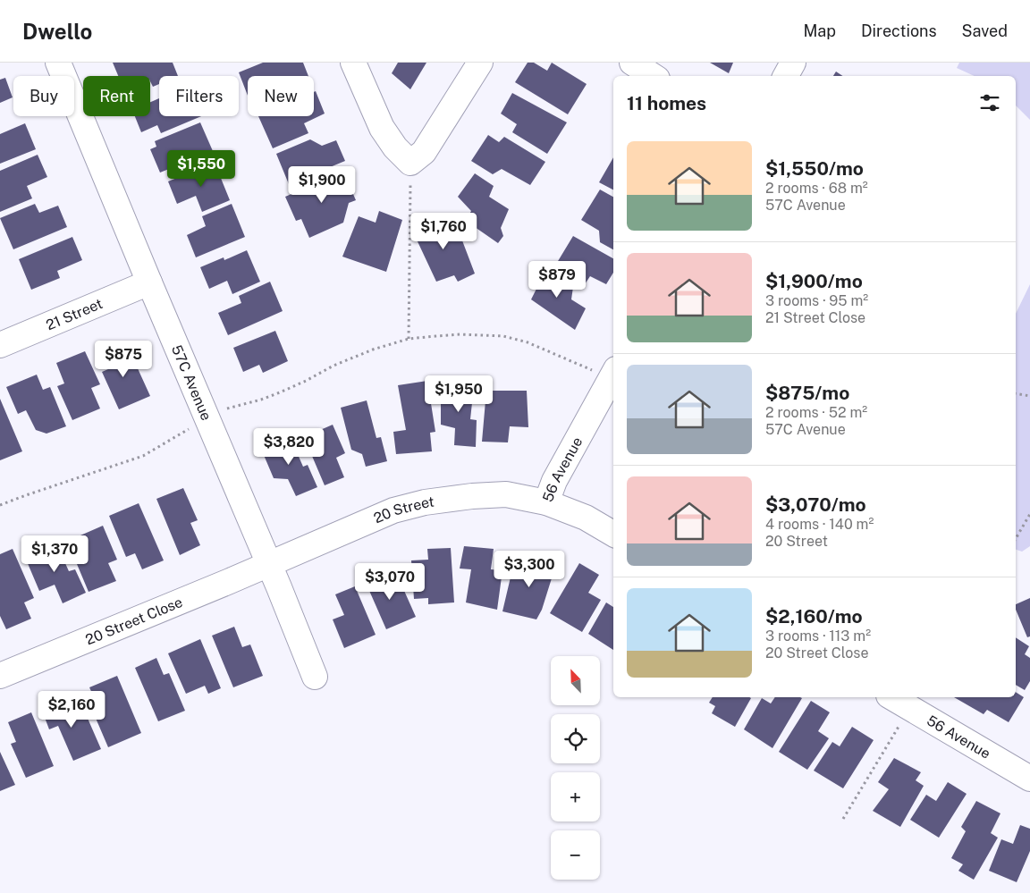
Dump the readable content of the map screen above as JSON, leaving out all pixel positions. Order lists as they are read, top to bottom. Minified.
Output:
{"streets":{"street":["21 Street","57C Avenue","56 Avenue","20 Street","20 Street Close"]},"crossings":[["21 Street","57C Avenue"],["57C Avenue","20 Street"],["57C Avenue","20 Street Close"],["56 Avenue","20 Street"],["20 Street","20 Street Close"]],"north":"top left","page":{"header":"Dwello","nav":["Map","Directions","Saved"],"chip":["Buy","Rent","Filters","New"],"heading":"11 homes","list":[{"name":"$1,550/mo","note":"2 rooms · 68 m² · 57C Avenue"},{"name":"$1,900/mo","note":"3 rooms · 95 m² · 21 Street Close"},{"name":"$875/mo","note":"2 rooms · 52 m² · 57C Avenue"},{"name":"$3,070/mo","note":"4 rooms · 140 m² · 20 Street"},{"name":"$2,160/mo","note":"3 rooms · 113 m² · 20 Street Close"}],"price":["$1,550","$1,900","$1,760","$879","$875","$1,950","$3,820","$1,370","$3,300","$3,070","$2,160"],"map_buttons":["+","−"]}}
